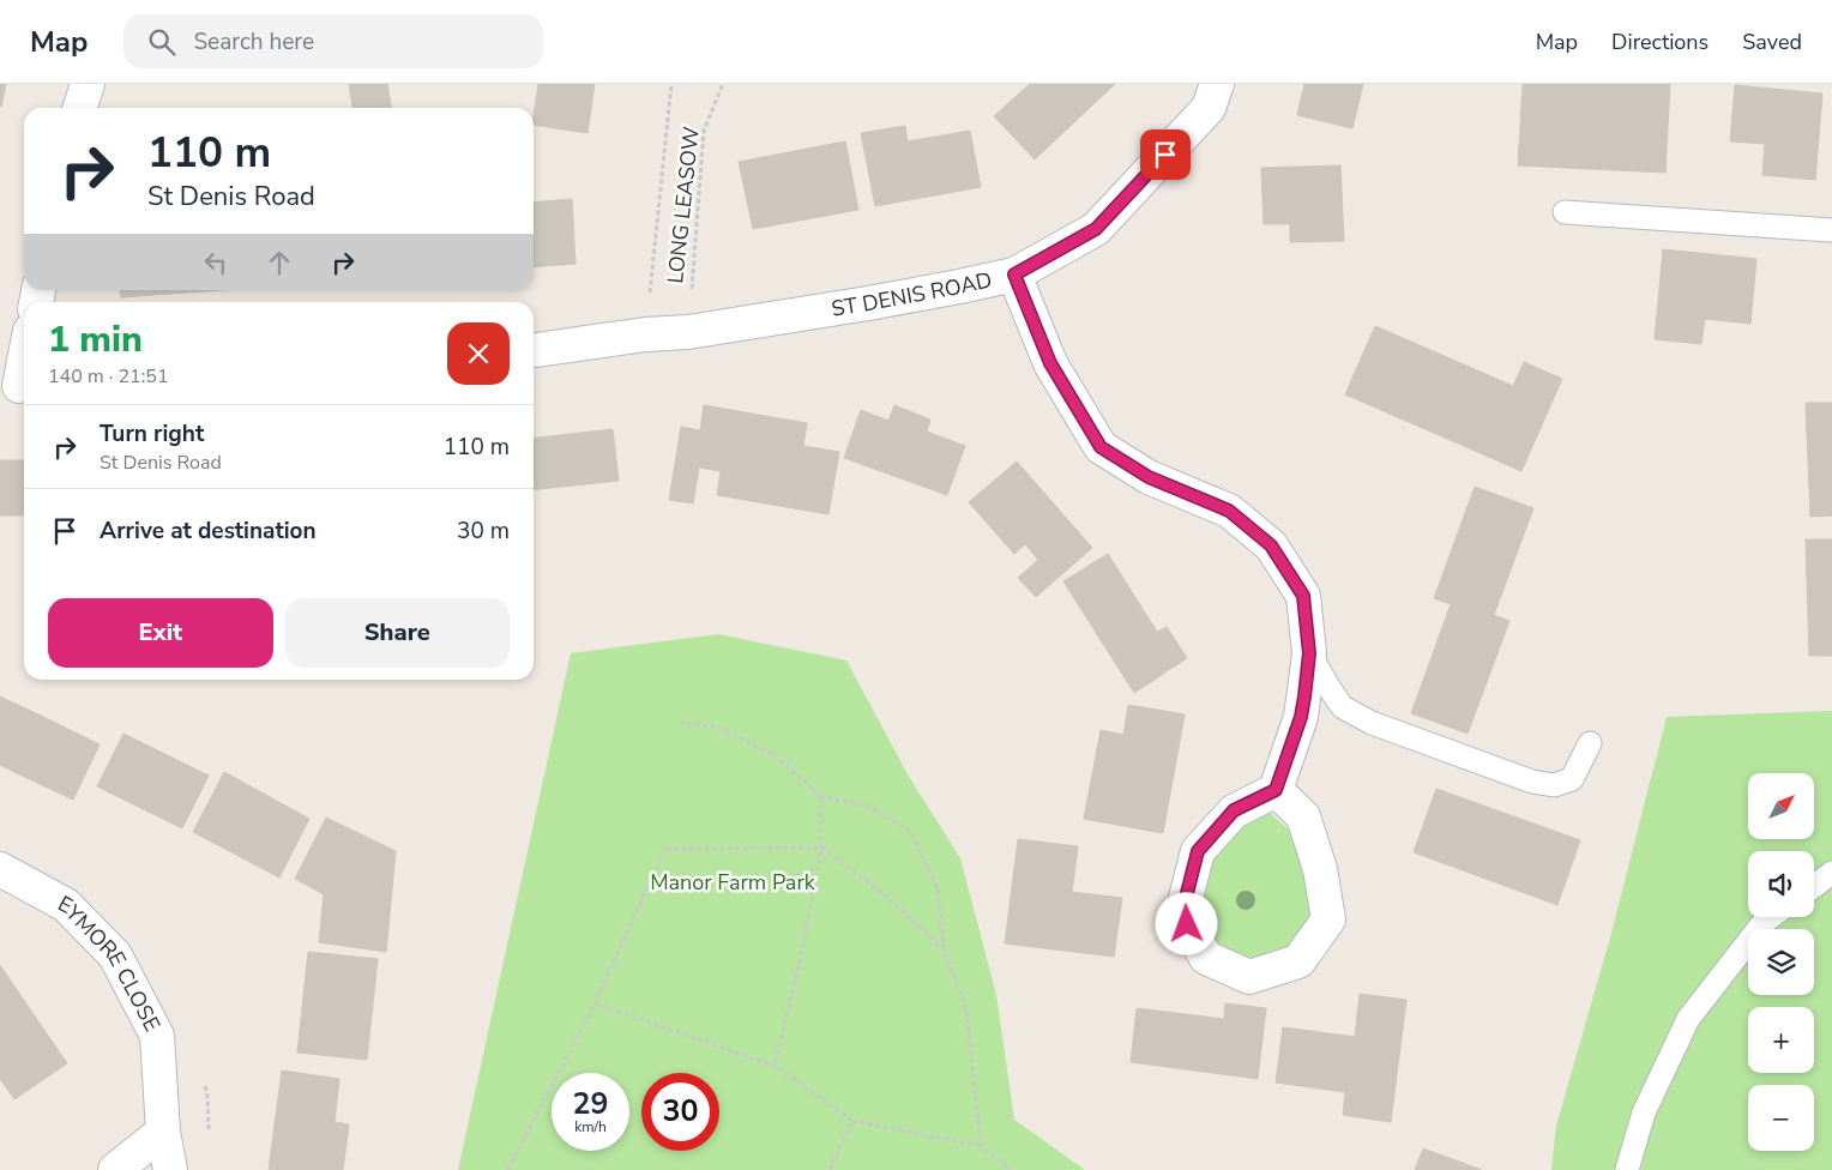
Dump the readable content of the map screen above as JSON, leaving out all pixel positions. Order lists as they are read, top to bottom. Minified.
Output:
{"streets":{"street":["ST DENIS ROAD","EYMORE CLOSE"],"path":["LONG LEASOW"]},"crossings":[["LONG LEASOW","ST DENIS ROAD"]],"parks":["Manor Farm Park"],"north":"top right","page":{"header":"Map","search":"Search here","nav":["Map","Directions","Saved"],"turn":["110 m","St Denis Road"],"heading":["1 min","140 m · 21:51"],"list":[{"name":"Turn right","note":"St Denis Road","value":"110 m"},{"name":"Arrive at destination","value":"30 m"}],"buttons":["Exit","Share"],"map_buttons":["+","−"],"speed":"29 km/h","limit":"30"}}
